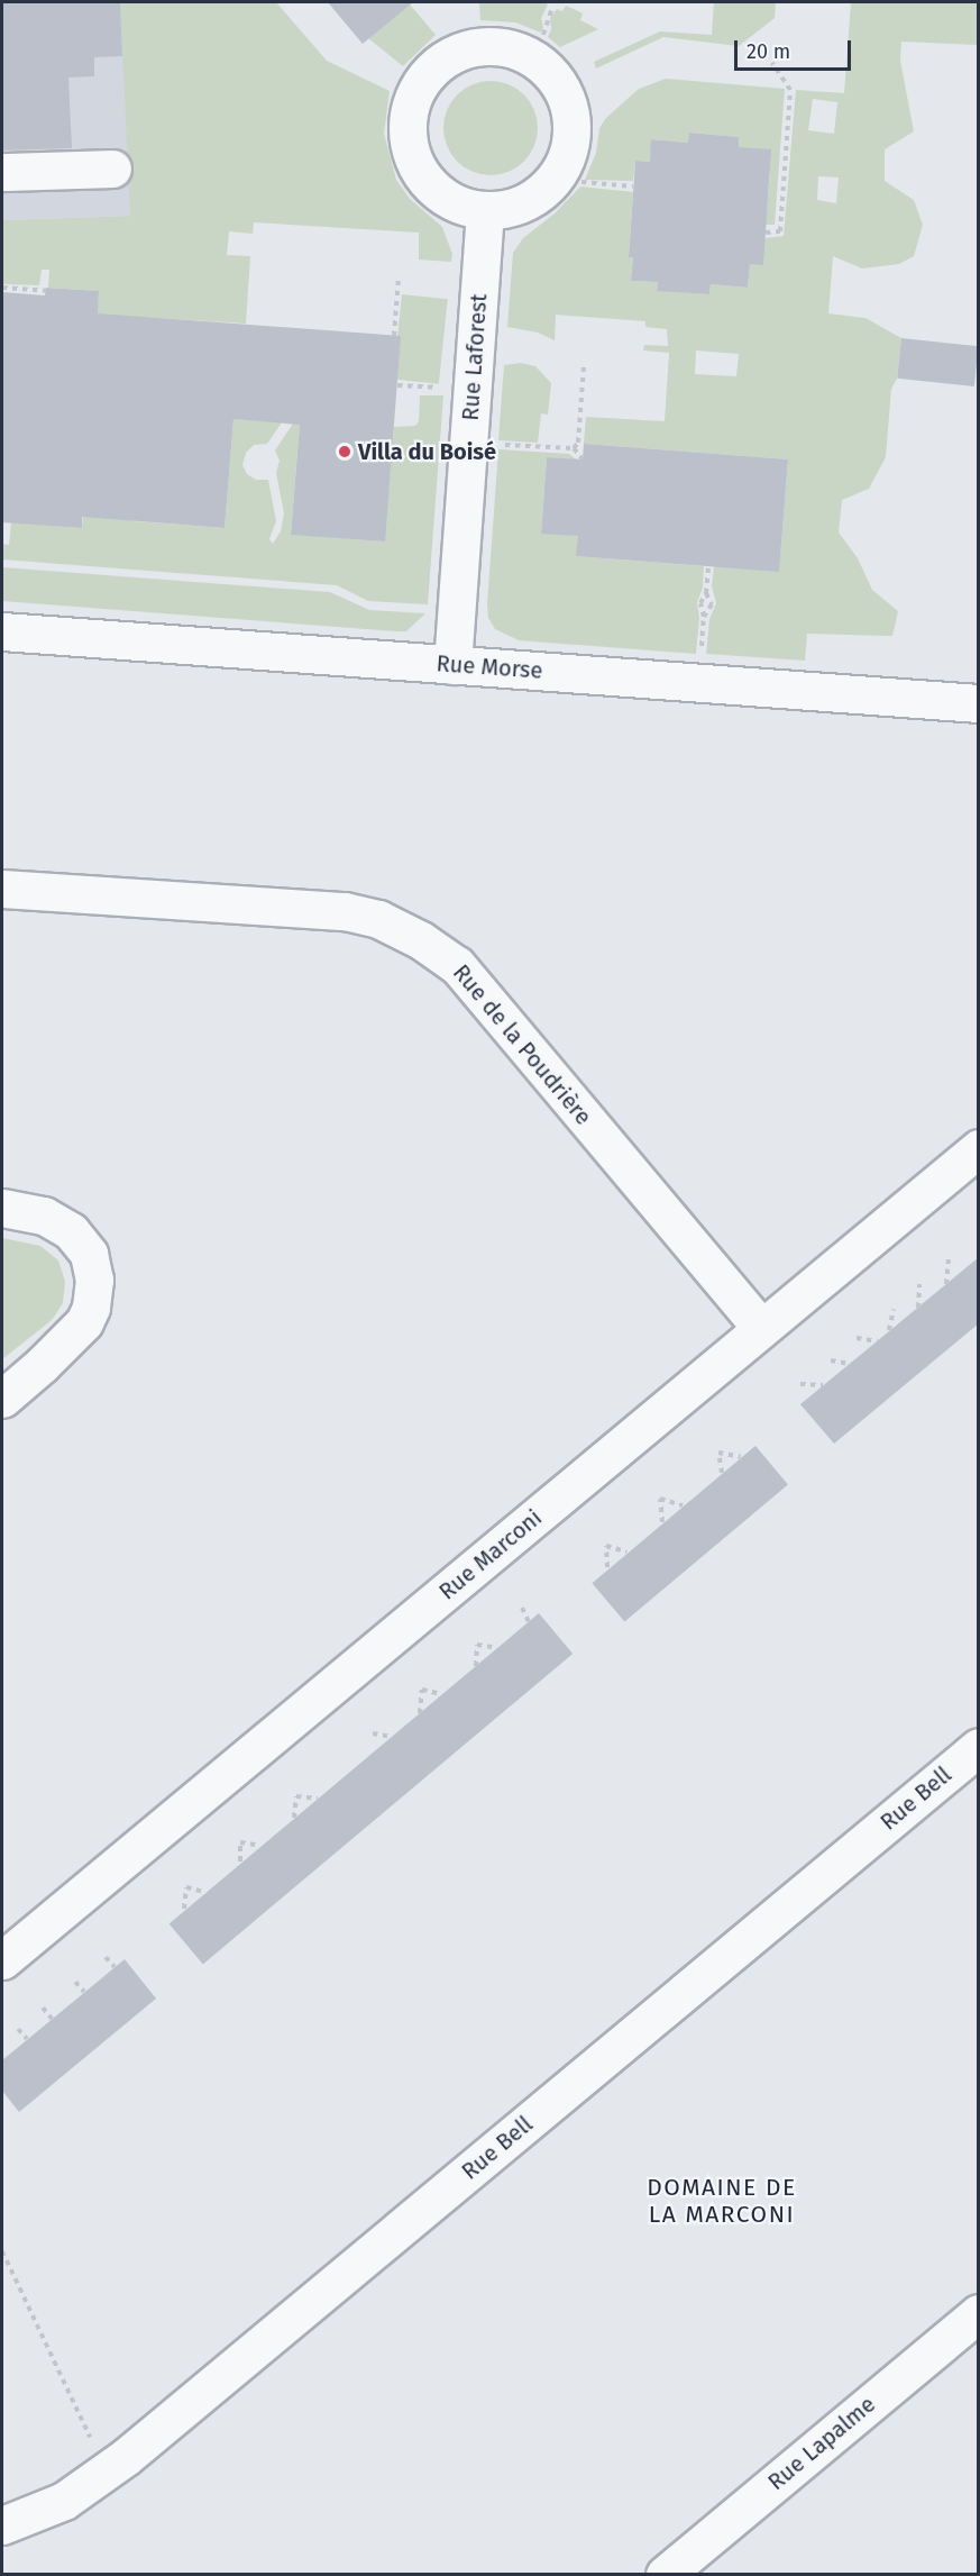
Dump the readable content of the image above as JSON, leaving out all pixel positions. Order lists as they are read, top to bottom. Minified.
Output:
{"streets":{"street":["Rue Laforest","Rue Morse","Rue de la Poudrière","Rue Marconi","Rue Bell","Rue Lapalme"]},"crossings":[["Rue Laforest","Rue Morse"],["Rue de la Poudrière","Rue Marconi"]],"districts":["DOMAINE DE LA MARCONI"],"places":["Villa du Boisé"],"scale_bar":"20 m"}
